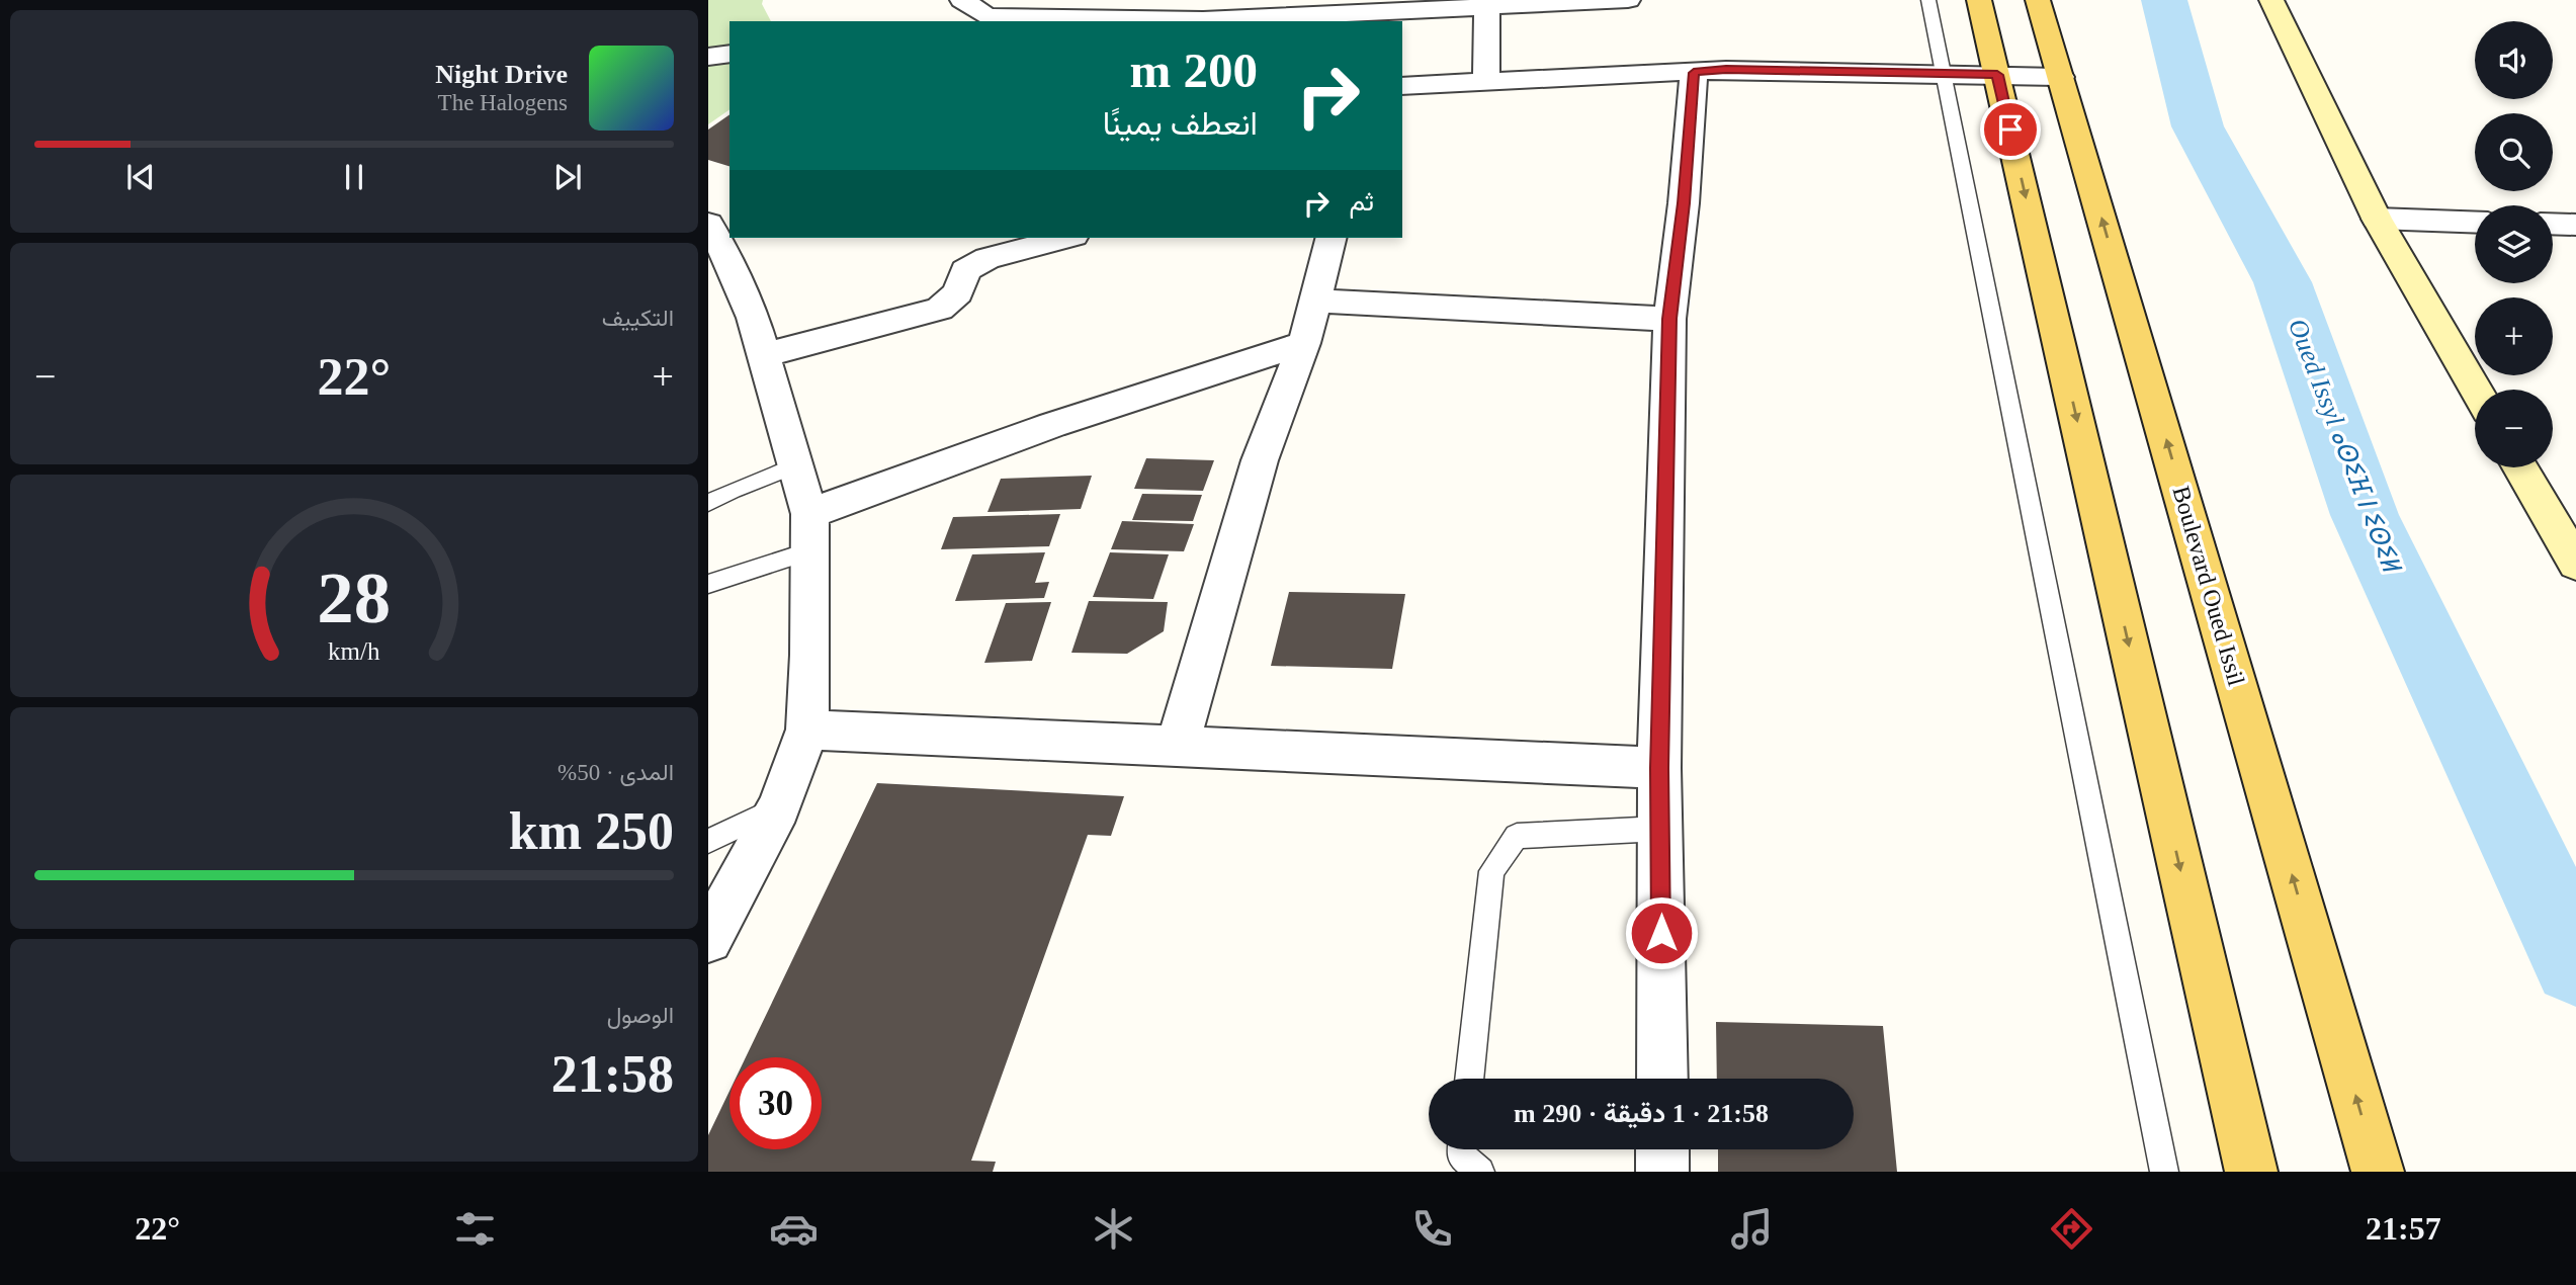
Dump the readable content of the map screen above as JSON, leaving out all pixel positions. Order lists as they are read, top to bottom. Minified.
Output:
{"streets":{"main road":["Boulevard Oued Issil"]},"water":["Oued Issyl ⴰⵙⵉⴼ ⵏ ⵉⵙⵉⵍ"],"page":{"map_buttons":["+","−"],"turn":["200 m","انعطف يمينًا"],"song":["Night Drive","The Halogens"],"then":"ثم","tile":["التكييف",["المدى · 50%","250 km"],["الوصول","21:58"]],"heat":["−","22°","+"],"limit":"30","trip":"21:58 · 1 دقيقة · 290 m","tabs":["21:57","22°"],"gauge":["28","km/h"]}}
